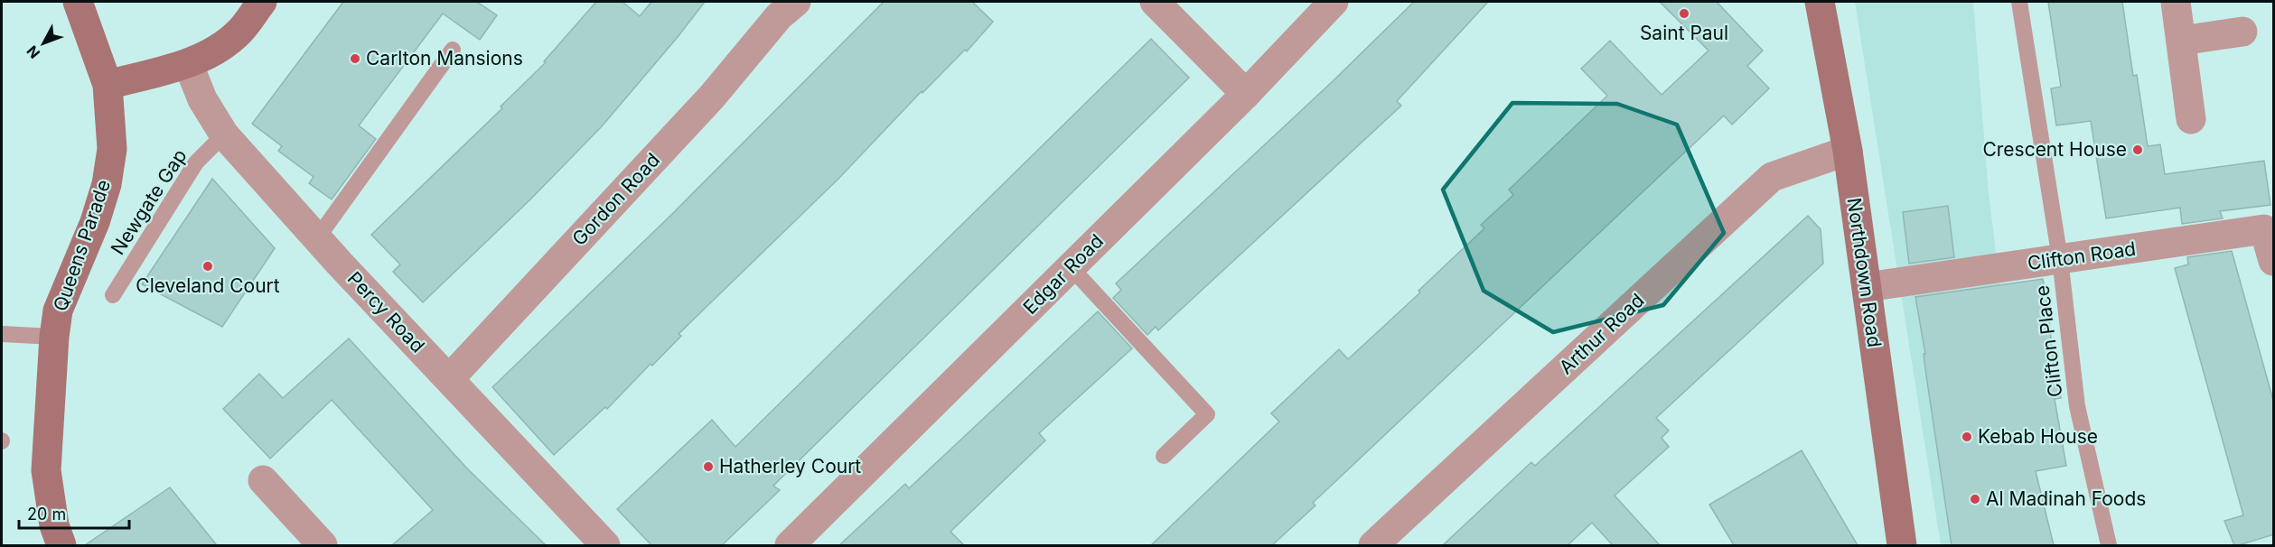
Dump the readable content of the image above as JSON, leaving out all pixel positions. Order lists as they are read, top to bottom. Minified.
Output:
{"streets":{"main road":["Queens Parade","Northdown Road"],"street":["Gordon Road","Clifton Road","Edgar Road","Percy Road","Arthur Road"],"lane":["Newgate Gap","Clifton Place"]},"crossings":[["Gordon Road","Percy Road"],["Newgate Gap","Percy Road"],["Clifton Road","Northdown Road"],["Clifton Road","Clifton Place"],["Northdown Road","Arthur Road"]],"places":["Saint Paul","Carlton Mansions","Crescent House","Cleveland Court","Kebab House","Hatherley Court","Al Madinah Foods"],"scale_bar":"20 m","north":"bottom left"}
